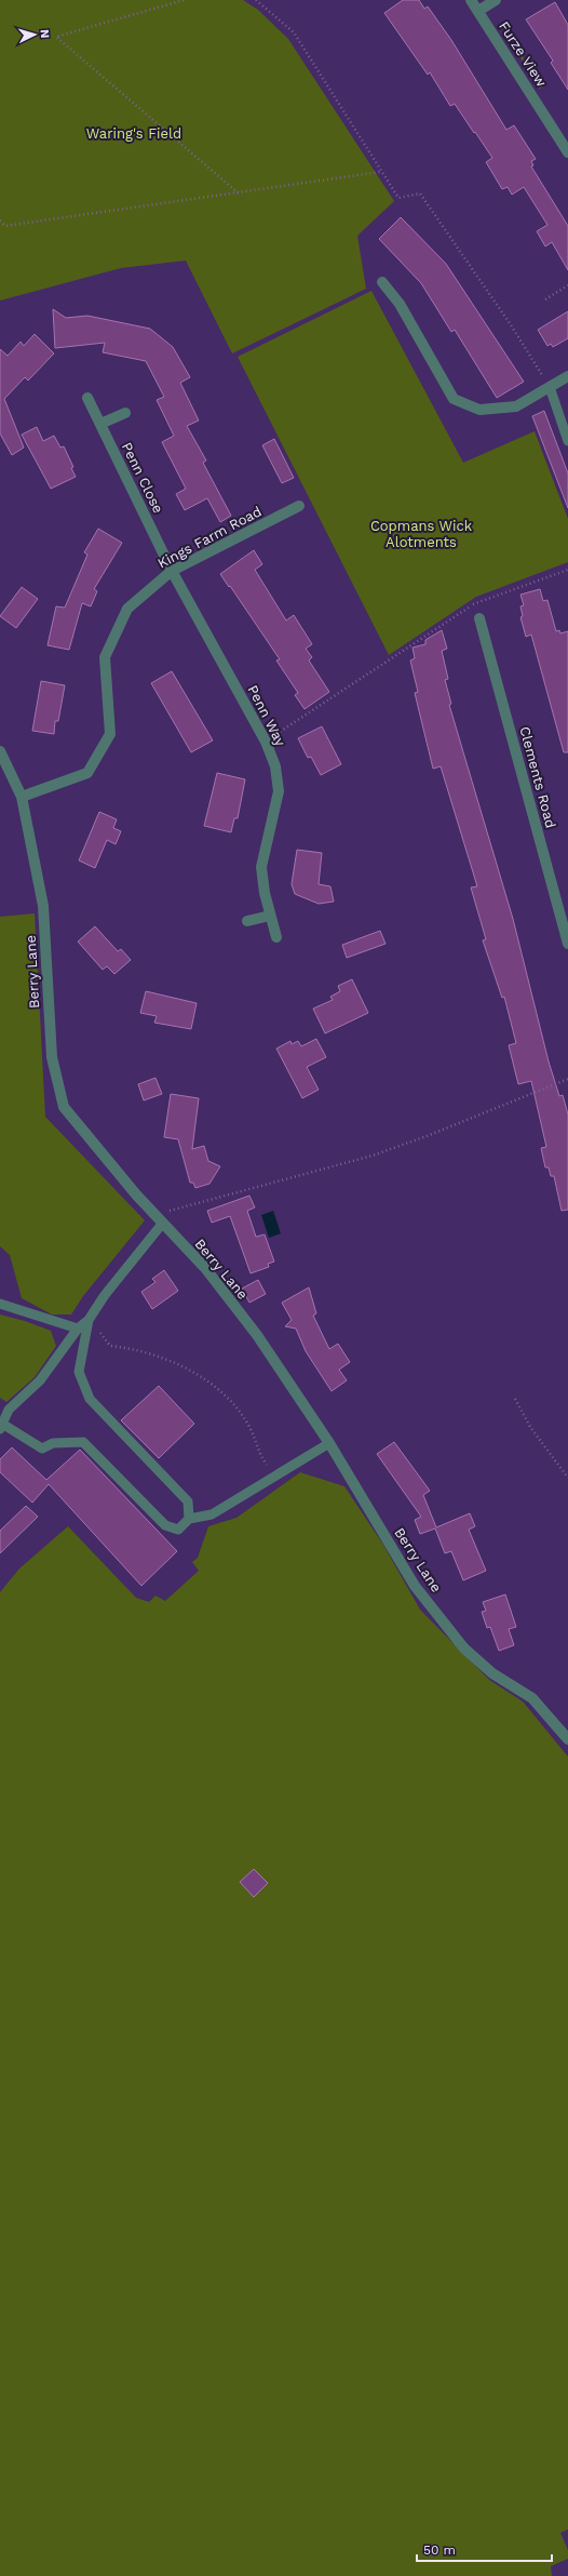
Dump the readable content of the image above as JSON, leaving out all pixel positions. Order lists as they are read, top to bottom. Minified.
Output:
{"streets":{"street":["Furze View","Penn Close","Kings Farm Road","Penn Way","Clements Road","Berry Lane"]},"crossings":[["Penn Close","Kings Farm Road"],["Penn Close","Penn Way"],["Kings Farm Road","Penn Way"],["Kings Farm Road","Berry Lane"]],"parks":["Waring's Field","Copmans Wick Alotments"],"scale_bar":"50 m","north":"right"}
